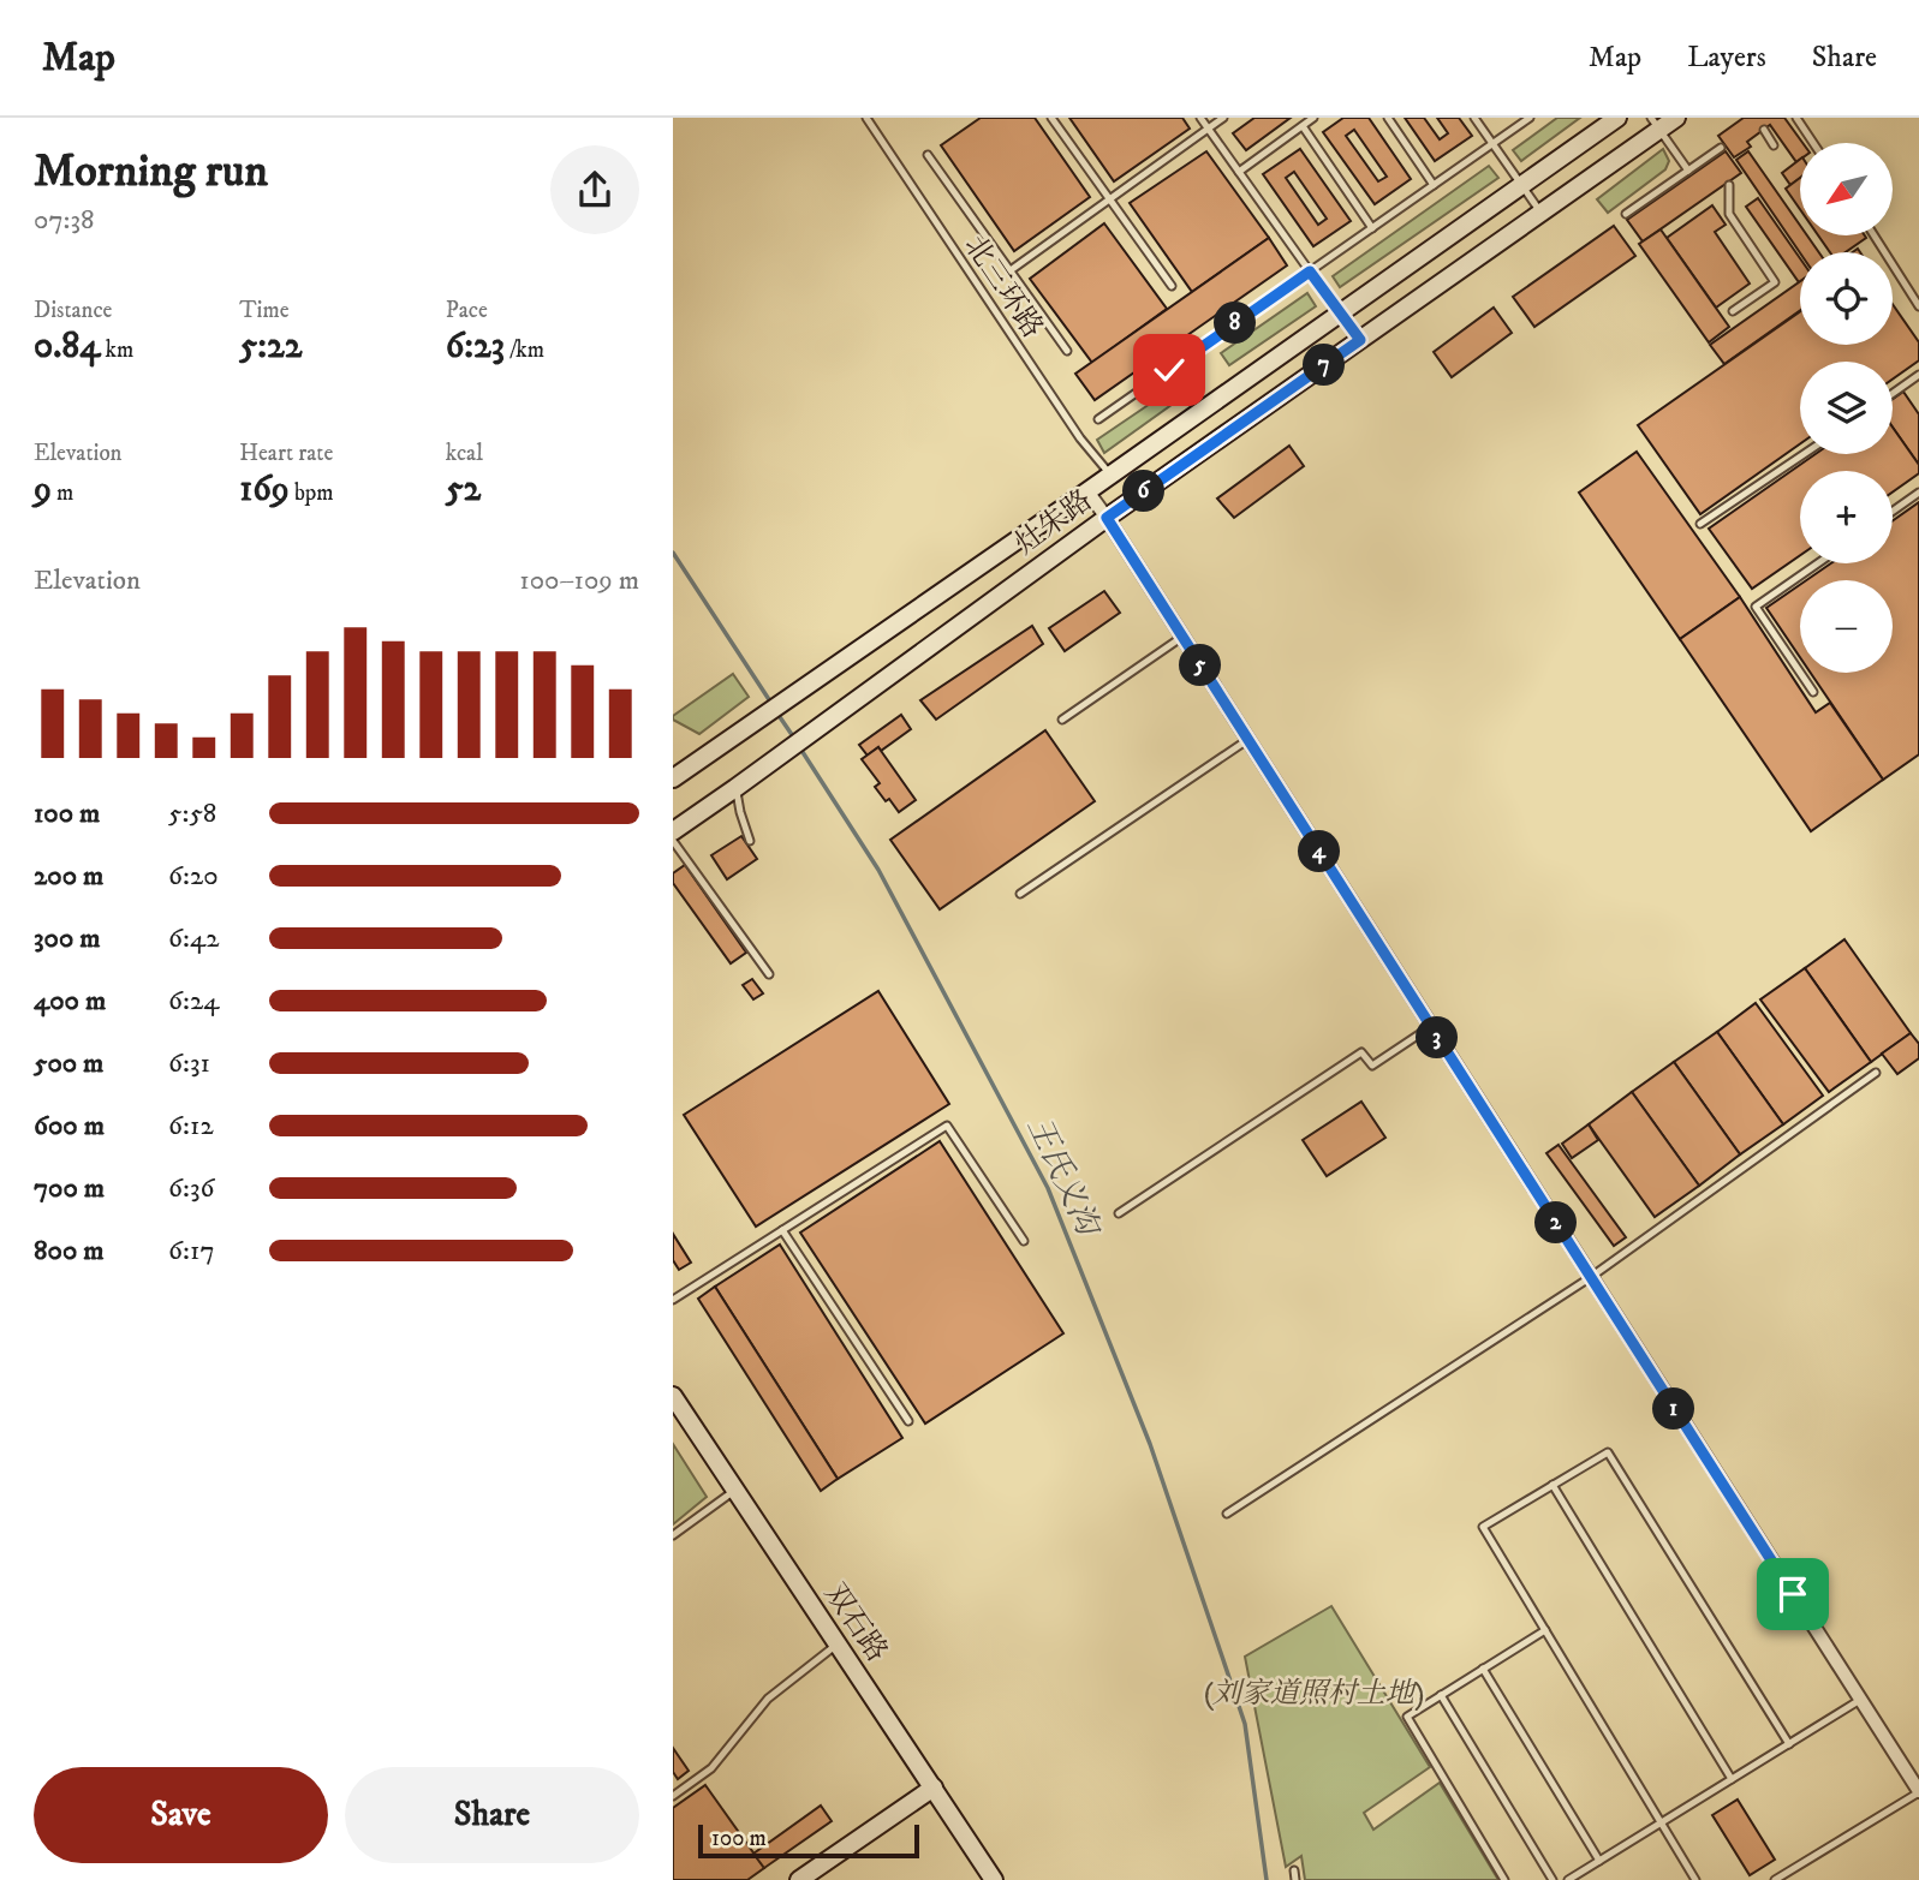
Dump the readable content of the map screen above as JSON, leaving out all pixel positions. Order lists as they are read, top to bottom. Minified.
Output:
{"streets":{"main road":["灶朱路","双石路"],"lane":["北三环路"]},"crossings":[["北三环路","灶朱路"]],"water":["王氏义沟"],"parks":["(刘家道照村土地)"],"scale_bar":"100 m","north":"bottom left","page":{"header":"Map","nav":["Map","Layers","Share"],"heading":["Morning run","07:38"],"map_buttons":["+","−"],"stats":[["Distance","0.84 km"],["Time","5:22"],["Pace","6:23 /km"],["Elevation","9 m"],["Heart rate","169 bpm"],["kcal","52"]],"pins":["8","7","6","5","4","3","2","1"],"chart":["Elevation","100–109 m"],"list":[{"name":"100 m","note":"5:58"},{"name":"200 m","note":"6:20"},{"name":"300 m","note":"6:42"},{"name":"400 m","note":"6:24"},{"name":"500 m","note":"6:31"},{"name":"600 m","note":"6:12"},{"name":"700 m","note":"6:36"},{"name":"800 m","note":"6:17"}],"buttons":["Save","Share"],"scale":"100 m"}}
